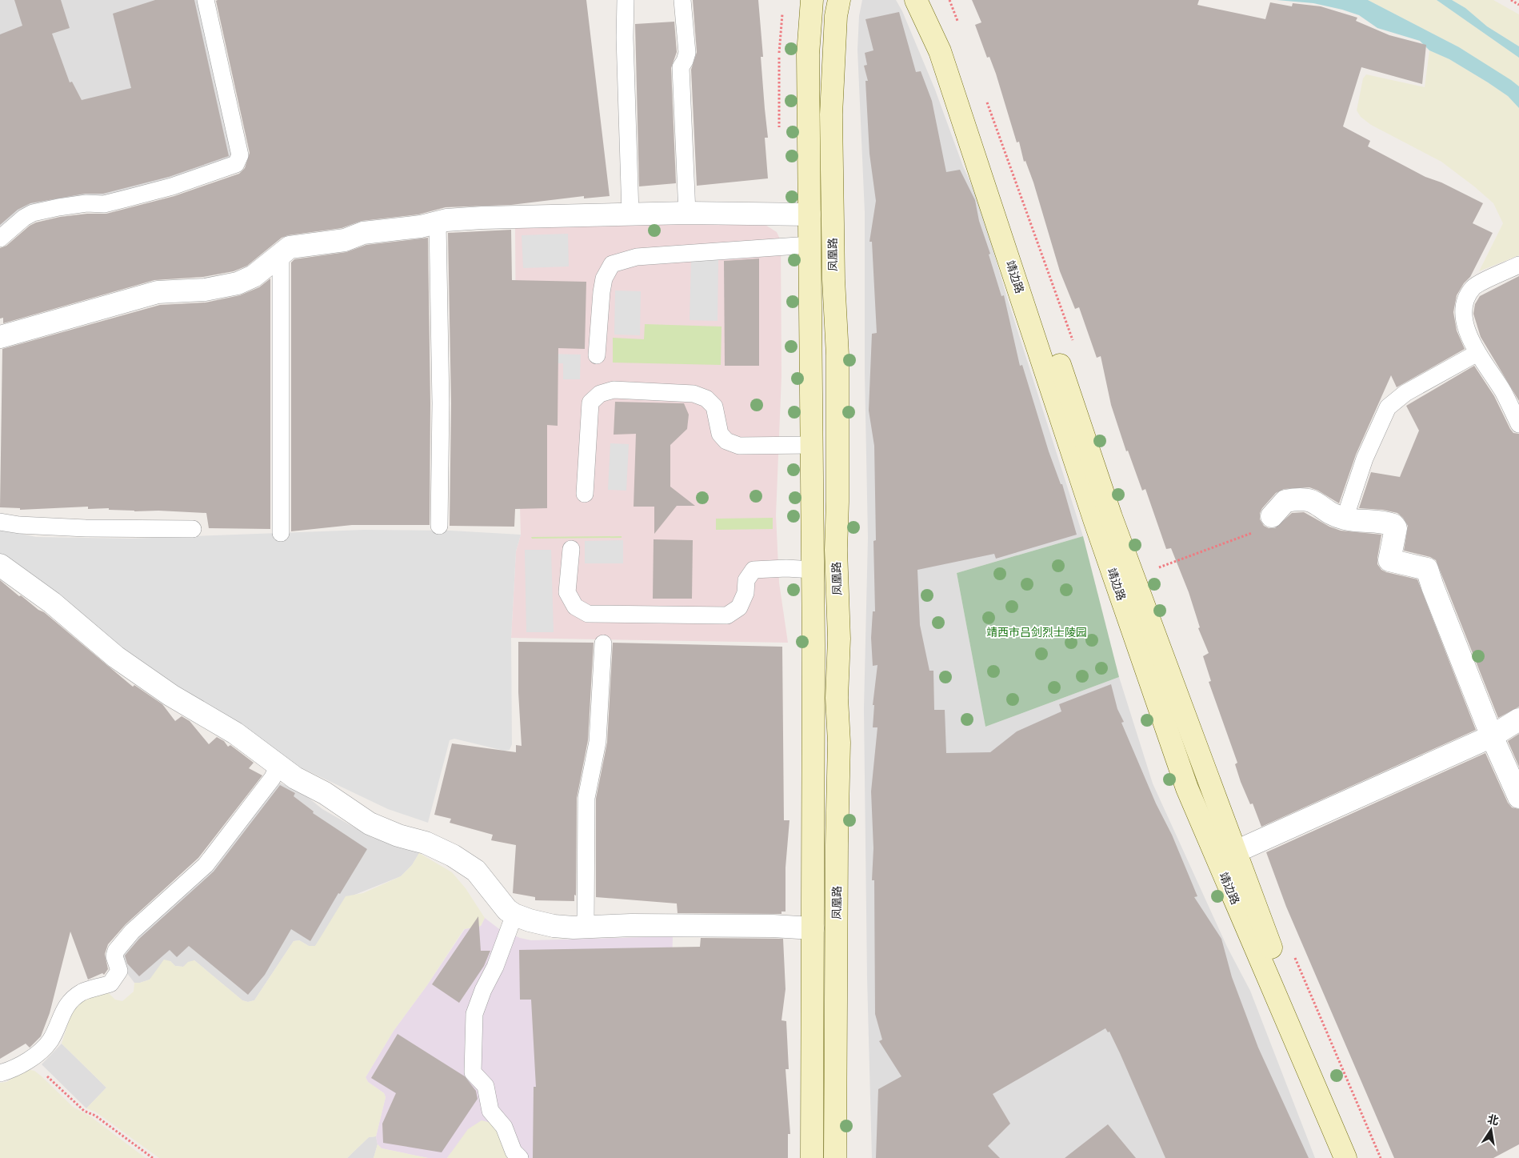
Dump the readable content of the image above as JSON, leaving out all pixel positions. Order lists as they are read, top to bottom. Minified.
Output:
{"streets":{"main road":["凤凰路","靖边路"]},"parks":["靖西市吕剑烈士陵园"],"north":"top"}
